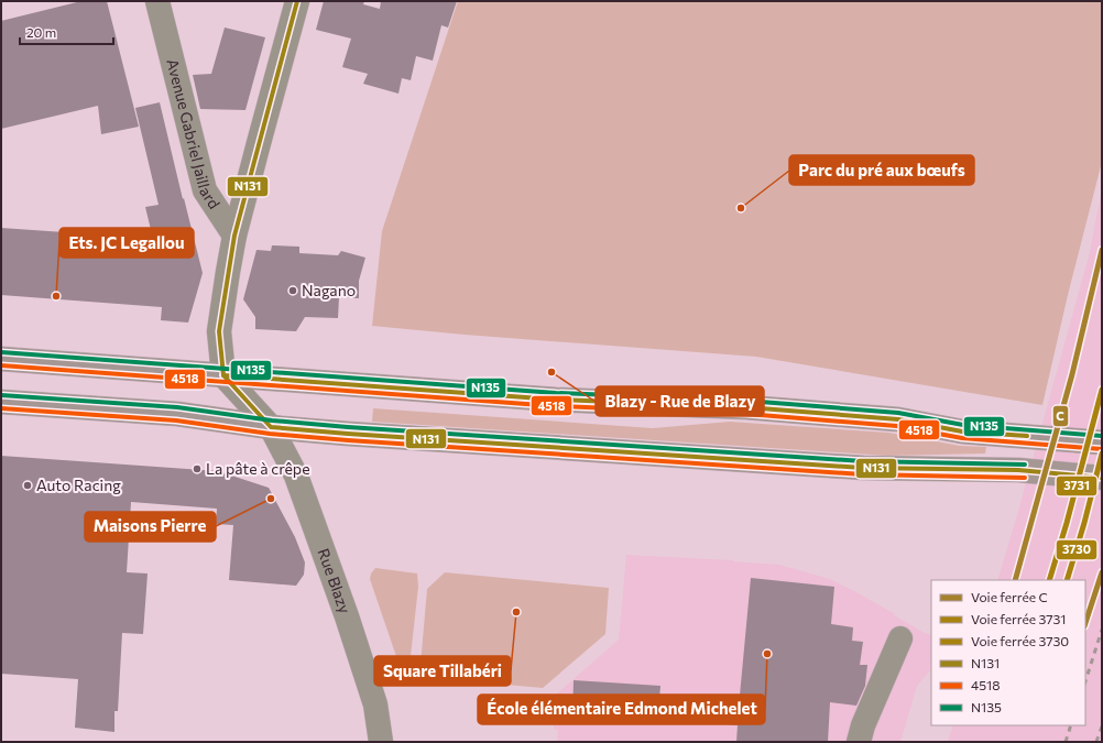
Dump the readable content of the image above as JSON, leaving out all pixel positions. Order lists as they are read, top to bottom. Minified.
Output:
{"streets":{"street":["Avenue Gabriel Jaillard","Rue Blazy"]},"places":["Parc du pré aux bœufs","Nagano","Ets. JC Legallou","Blazy - Rue de Blazy","La pâte à crêpe","Auto Racing","Maisons Pierre","Square Tillabéri","École élémentaire Edmond Michelet"],"lines":["transit line N131","rail line C","transit line N135","transit line 4518","rail line 3731","rail line 3730"],"legend":["Voie ferrée C","Voie ferrée 3731","Voie ferrée 3730","N131","4518","N135"],"scale_bar":"20 m"}
